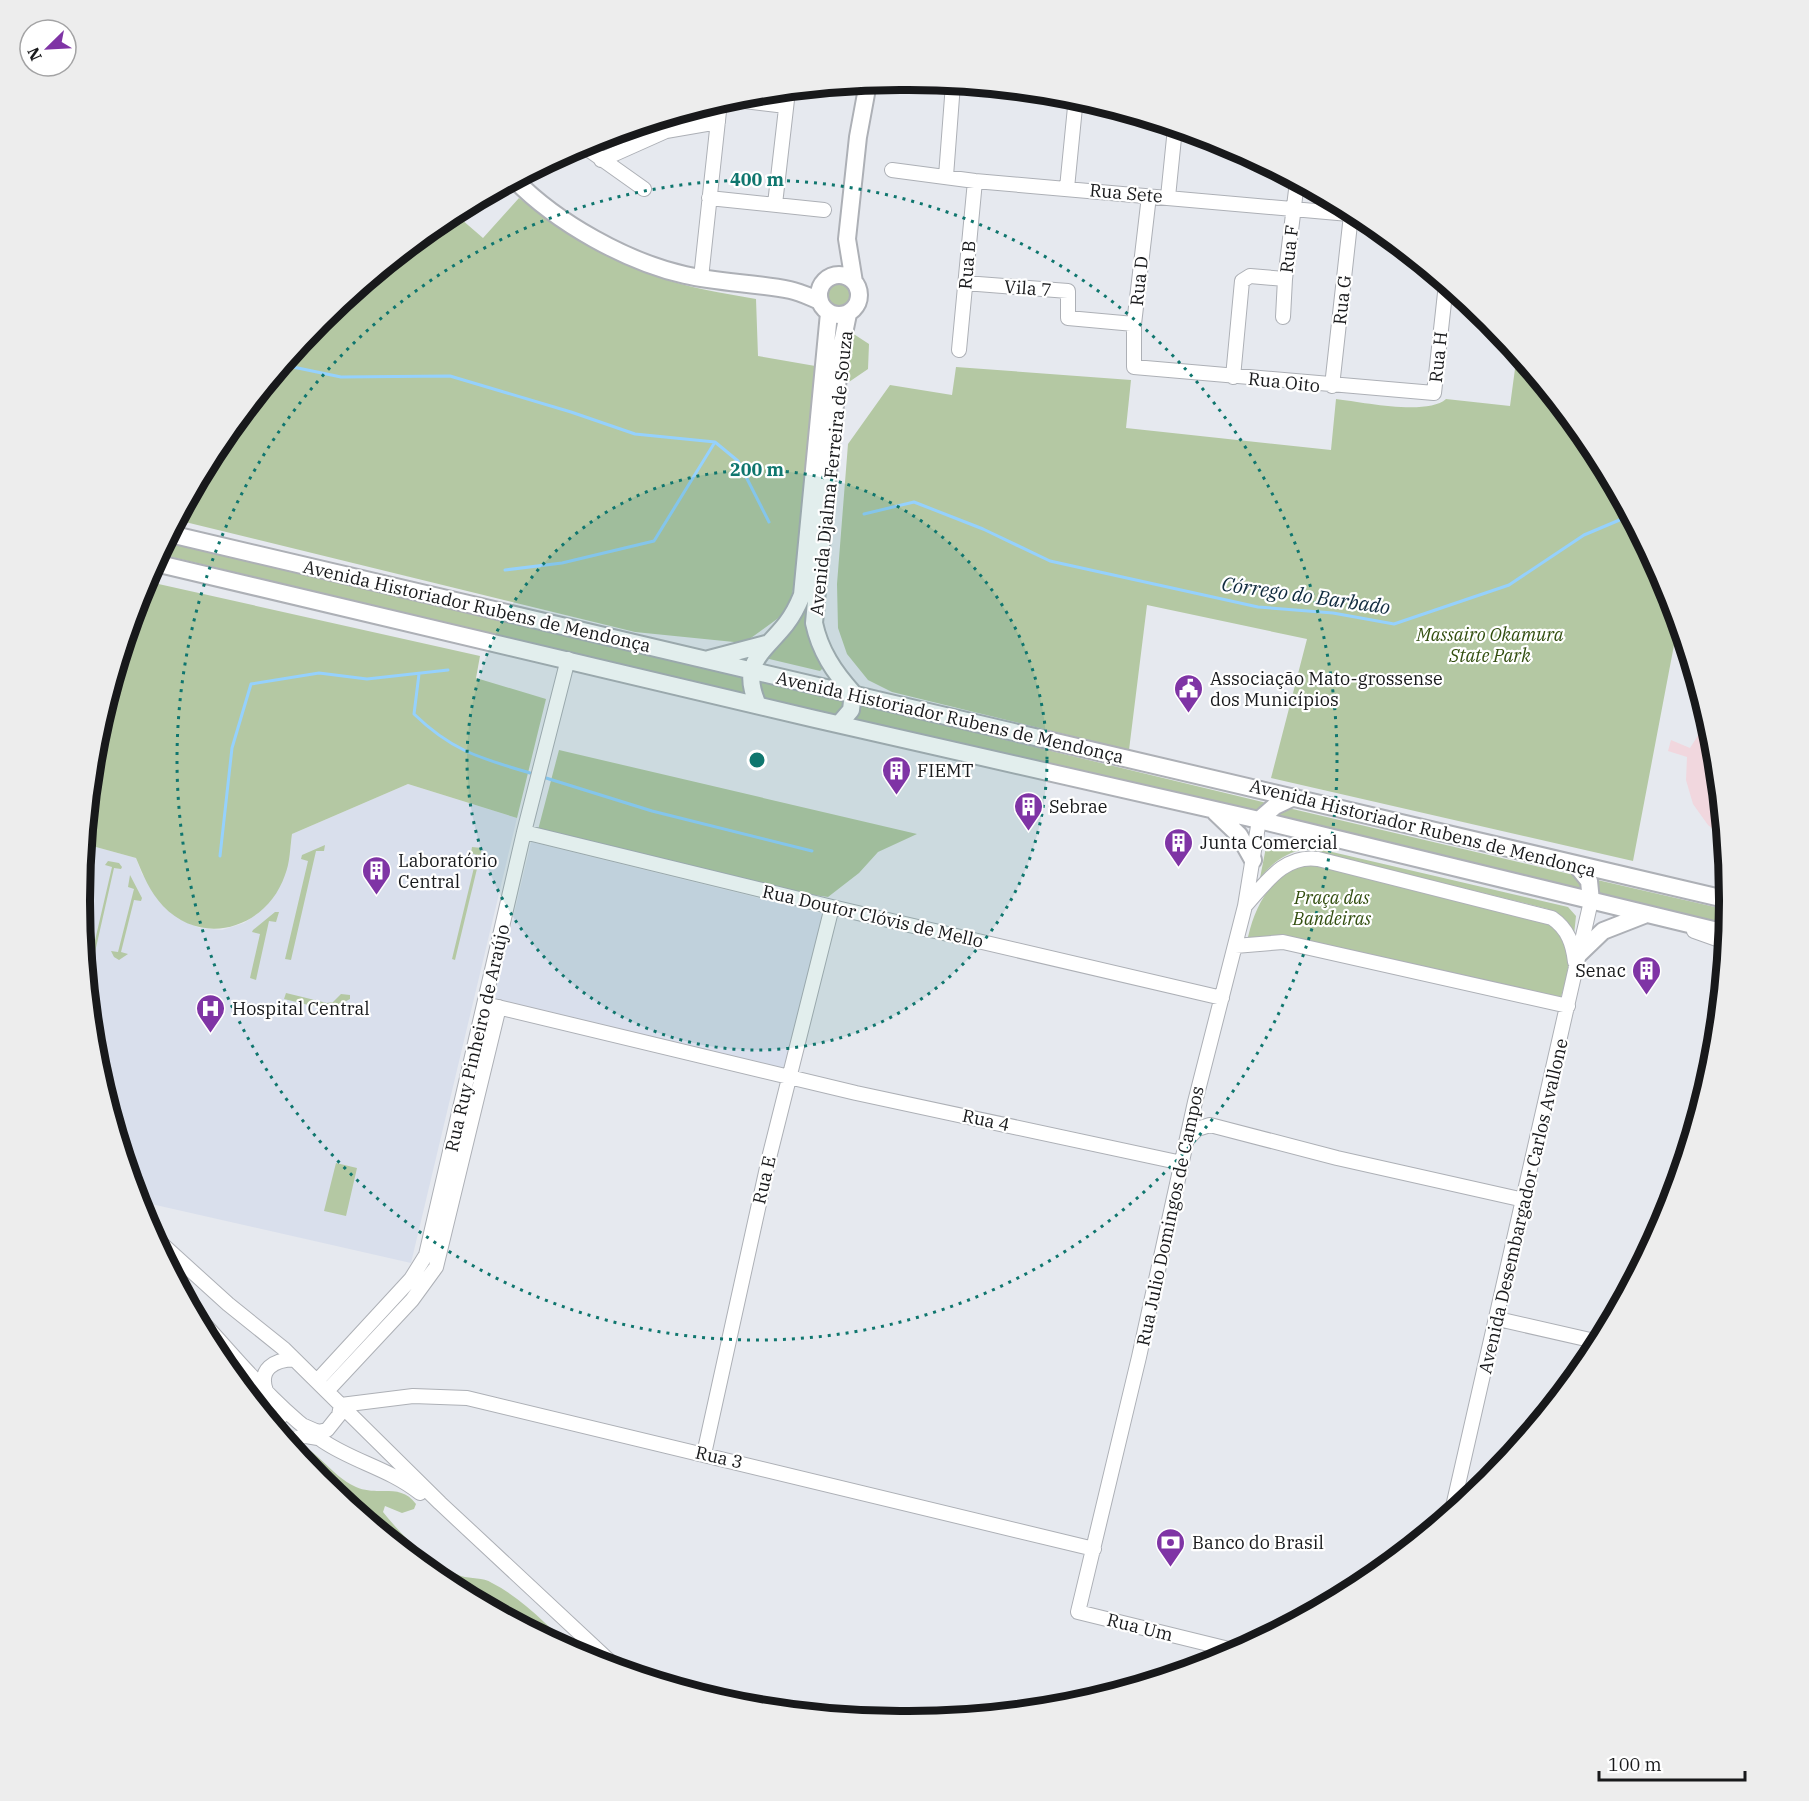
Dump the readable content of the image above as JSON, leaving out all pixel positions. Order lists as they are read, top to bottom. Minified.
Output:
{"streets":{"main road":["Avenida Djalma Ferreira de Souza","Avenida Historiador Rubens de Mendonça"],"street":["Rua Sete","Rua F","Rua B","Rua D","Vila 7","Rua G","Rua H","Rua Oito","Rua Doutor Clóvis de Mello","Rua Ruy Pinheiro de Araújo","Rua 4","Rua E","Avenida Desembargador Carlos Avallone","Rua Julio Domingos de Campos","Rua 3","Rua Um"]},"crossings":[["Rua Sete","Rua F"],["Rua Sete","Rua B"],["Rua Sete","Rua D"],["Rua B","Vila 7"],["Rua D","Vila 7"],["Rua D","Rua Oito"],["Rua G","Rua Oito"],["Rua H","Rua Oito"],["Avenida Djalma Ferreira de Souza","Avenida Historiador Rubens de Mendonça"],["Avenida Historiador Rubens de Mendonça","Rua Ruy Pinheiro de Araújo"],["Avenida Historiador Rubens de Mendonça","Avenida Desembargador Carlos Avallone"],["Avenida Historiador Rubens de Mendonça","Rua Julio Domingos de Campos"],["Rua Doutor Clóvis de Mello","Rua Ruy Pinheiro de Araújo"],["Rua Doutor Clóvis de Mello","Rua E"],["Rua Doutor Clóvis de Mello","Rua Julio Domingos de Campos"],["Rua Ruy Pinheiro de Araújo","Rua 4"],["Rua 4","Rua E"],["Rua 4","Rua Julio Domingos de Campos"],["Rua E","Rua 3"],["Rua Julio Domingos de Campos","Rua 3"],["Rua Julio Domingos de Campos","Rua Um"]],"water":["Córrego do Barbado"],"parks":["Massairo Okamura State Park","Praça das Bandeiras"],"places":{"public building":["Associação Mato-grossense dos Municípios"],"building":["FIEMT","Sebrae","Junta Comercial","Laboratório Central","Senac"],"hospital":["Hospital Central"],"bank":["Banco do Brasil"]},"scale_bar":"100 m","north":"bottom left","rings":["400 m","200 m"]}
